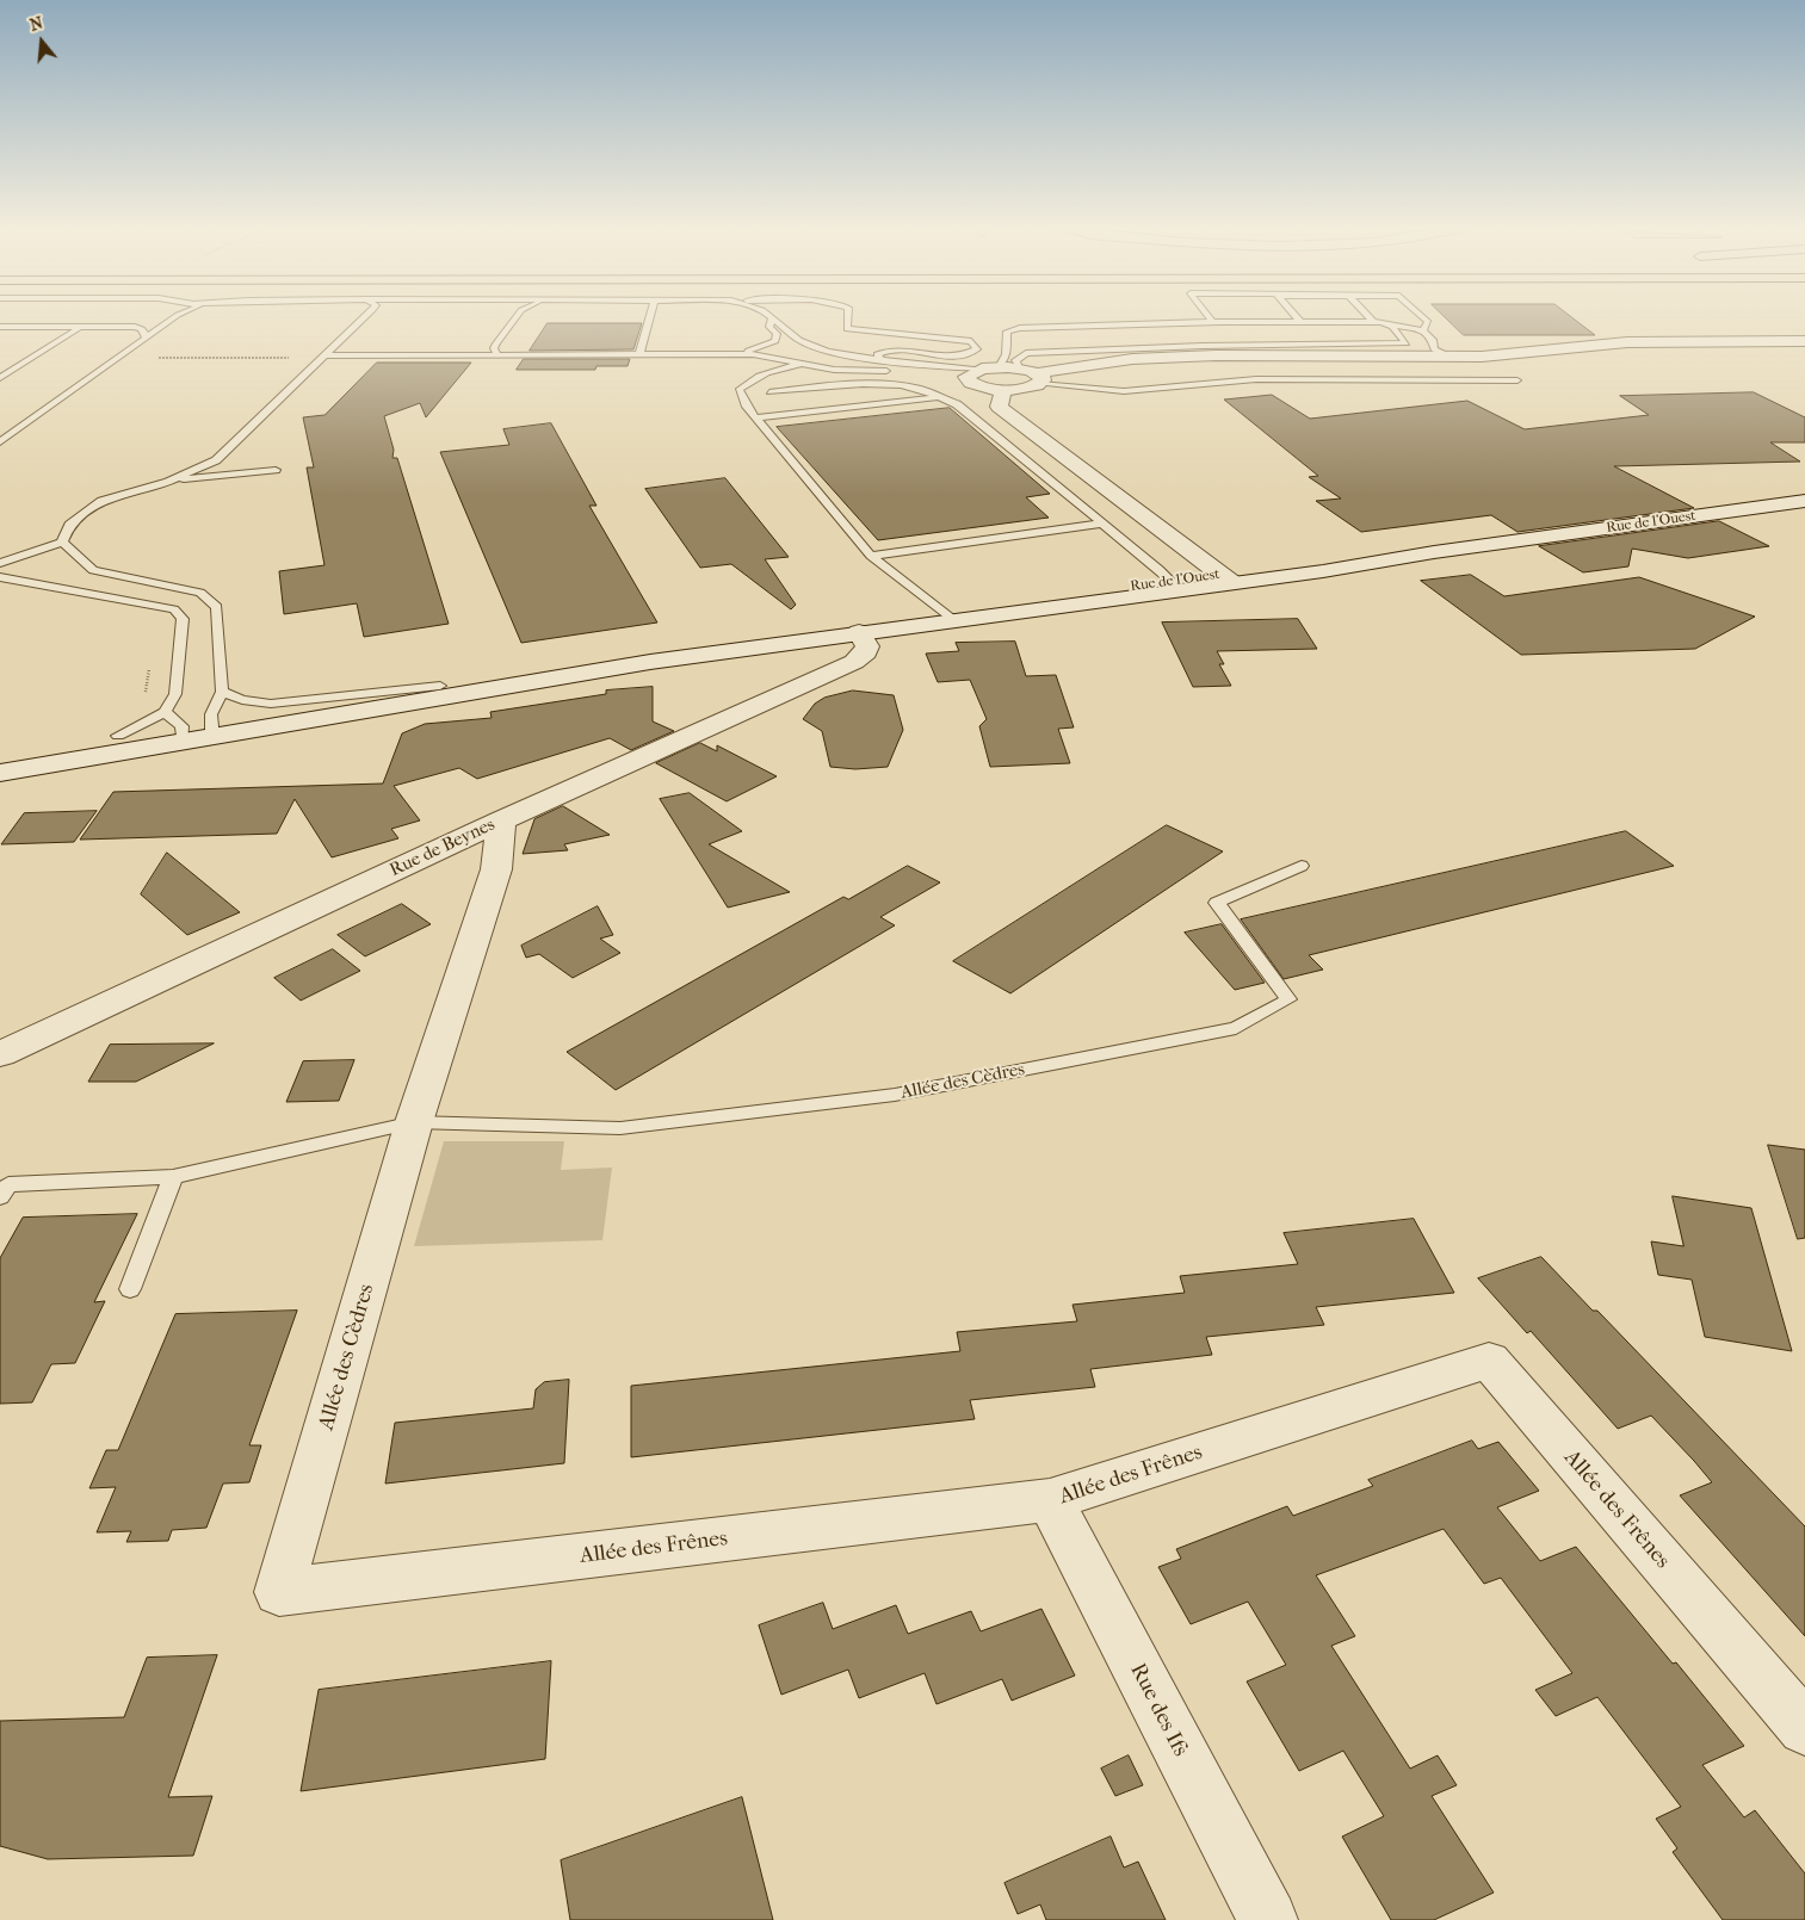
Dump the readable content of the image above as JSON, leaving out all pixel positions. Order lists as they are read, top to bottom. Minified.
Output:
{"streets":{"street":["Rue de l'Ouest","Rue de Beynes","Allée des Cèdres","Allée des Frênes","Rue des Ifs"]},"crossings":[["Rue de l'Ouest","Rue de Beynes"],["Rue de Beynes","Allée des Cèdres"],["Allée des Cèdres","Allée des Frênes"],["Allée des Frênes","Rue des Ifs"]],"north":"top"}
